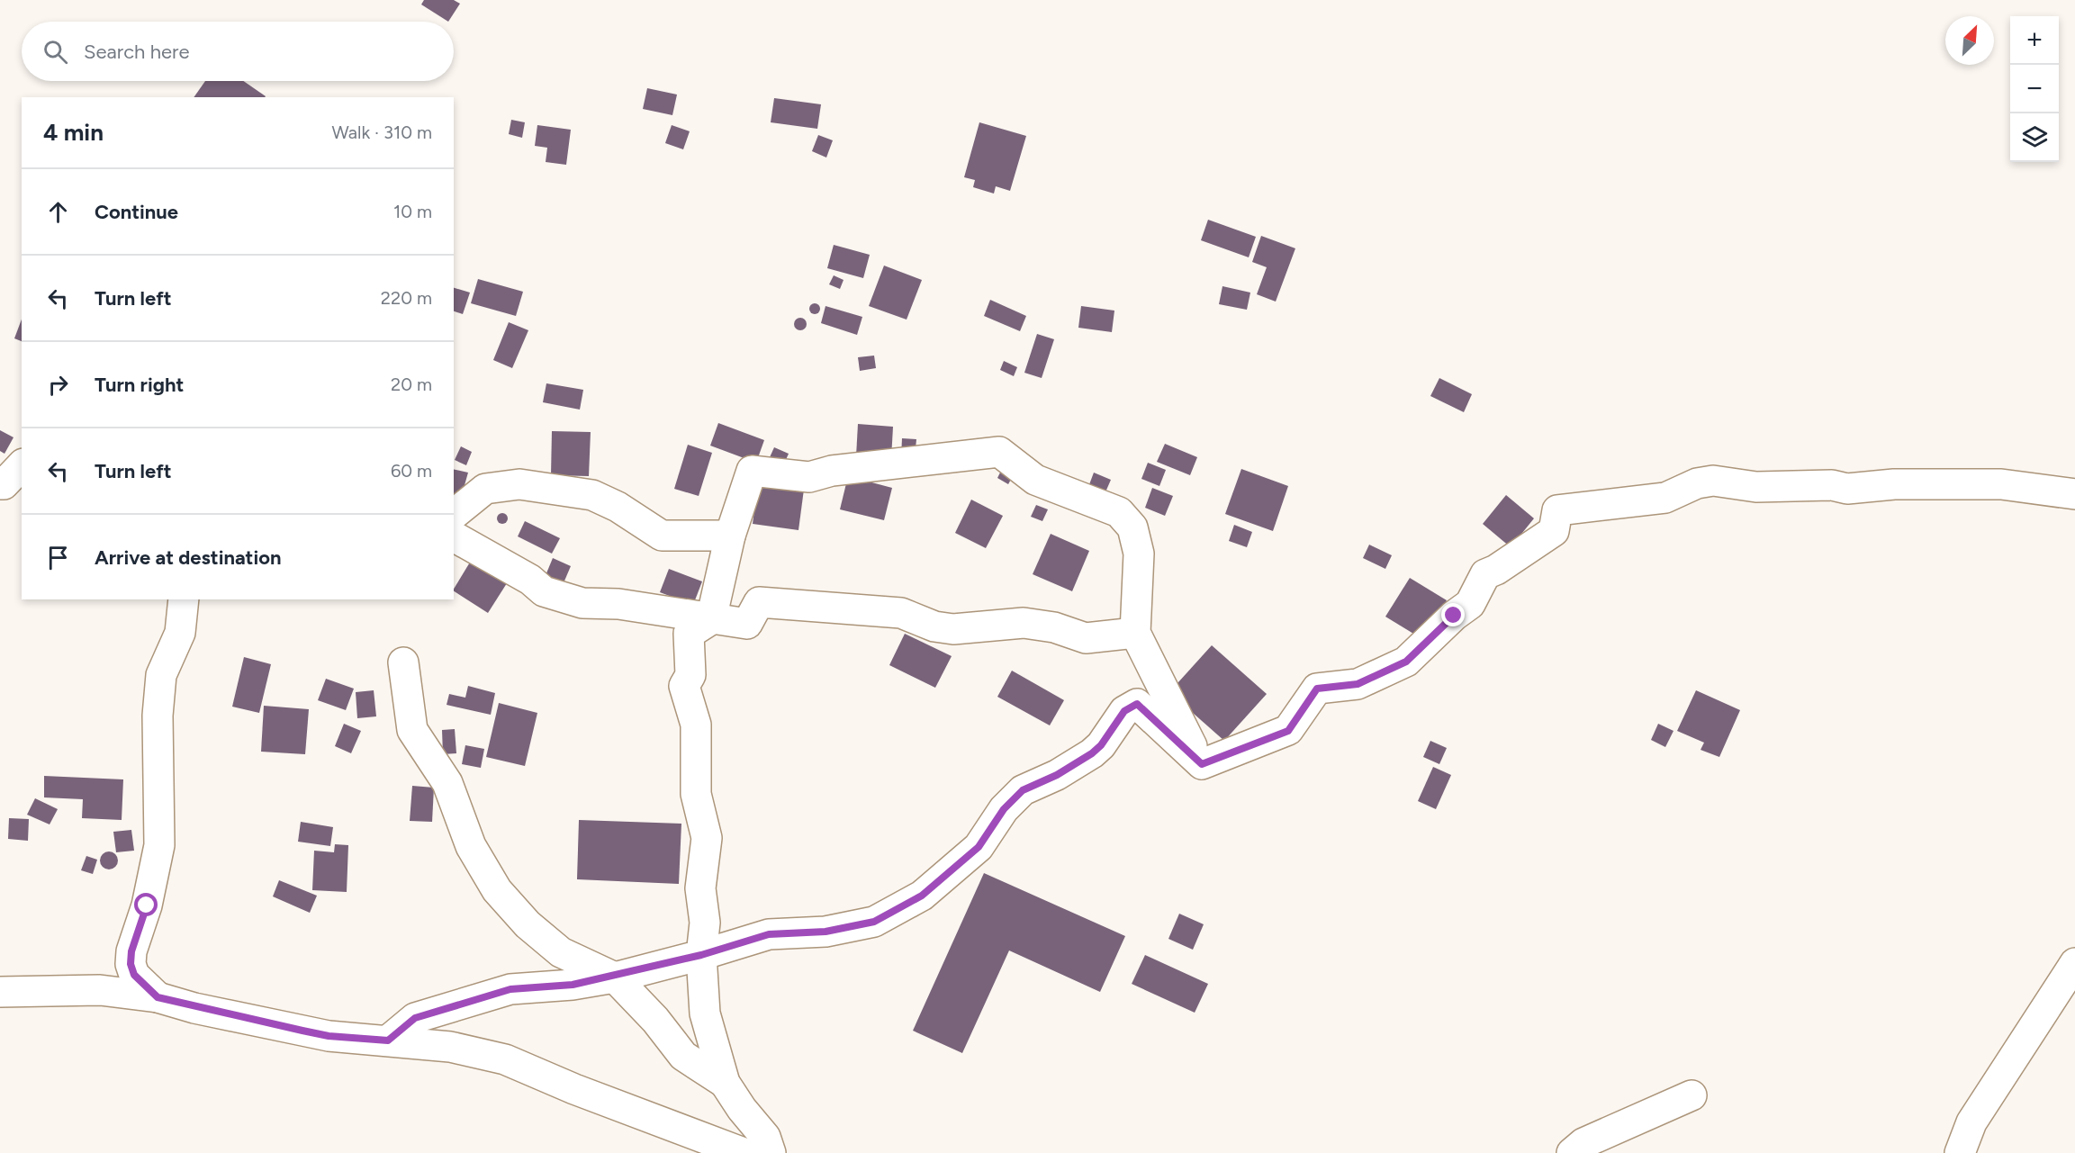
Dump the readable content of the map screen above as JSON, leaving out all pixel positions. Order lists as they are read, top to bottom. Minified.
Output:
{"north":"top right","page":{"map_buttons":["+","−"],"search":"Search here","heading":["4 min","Walk · 310 m"],"list":[["Continue","10 m"],["Turn left","220 m"],["Turn right","20 m"],["Turn left","60 m"],"Arrive at destination"]}}
